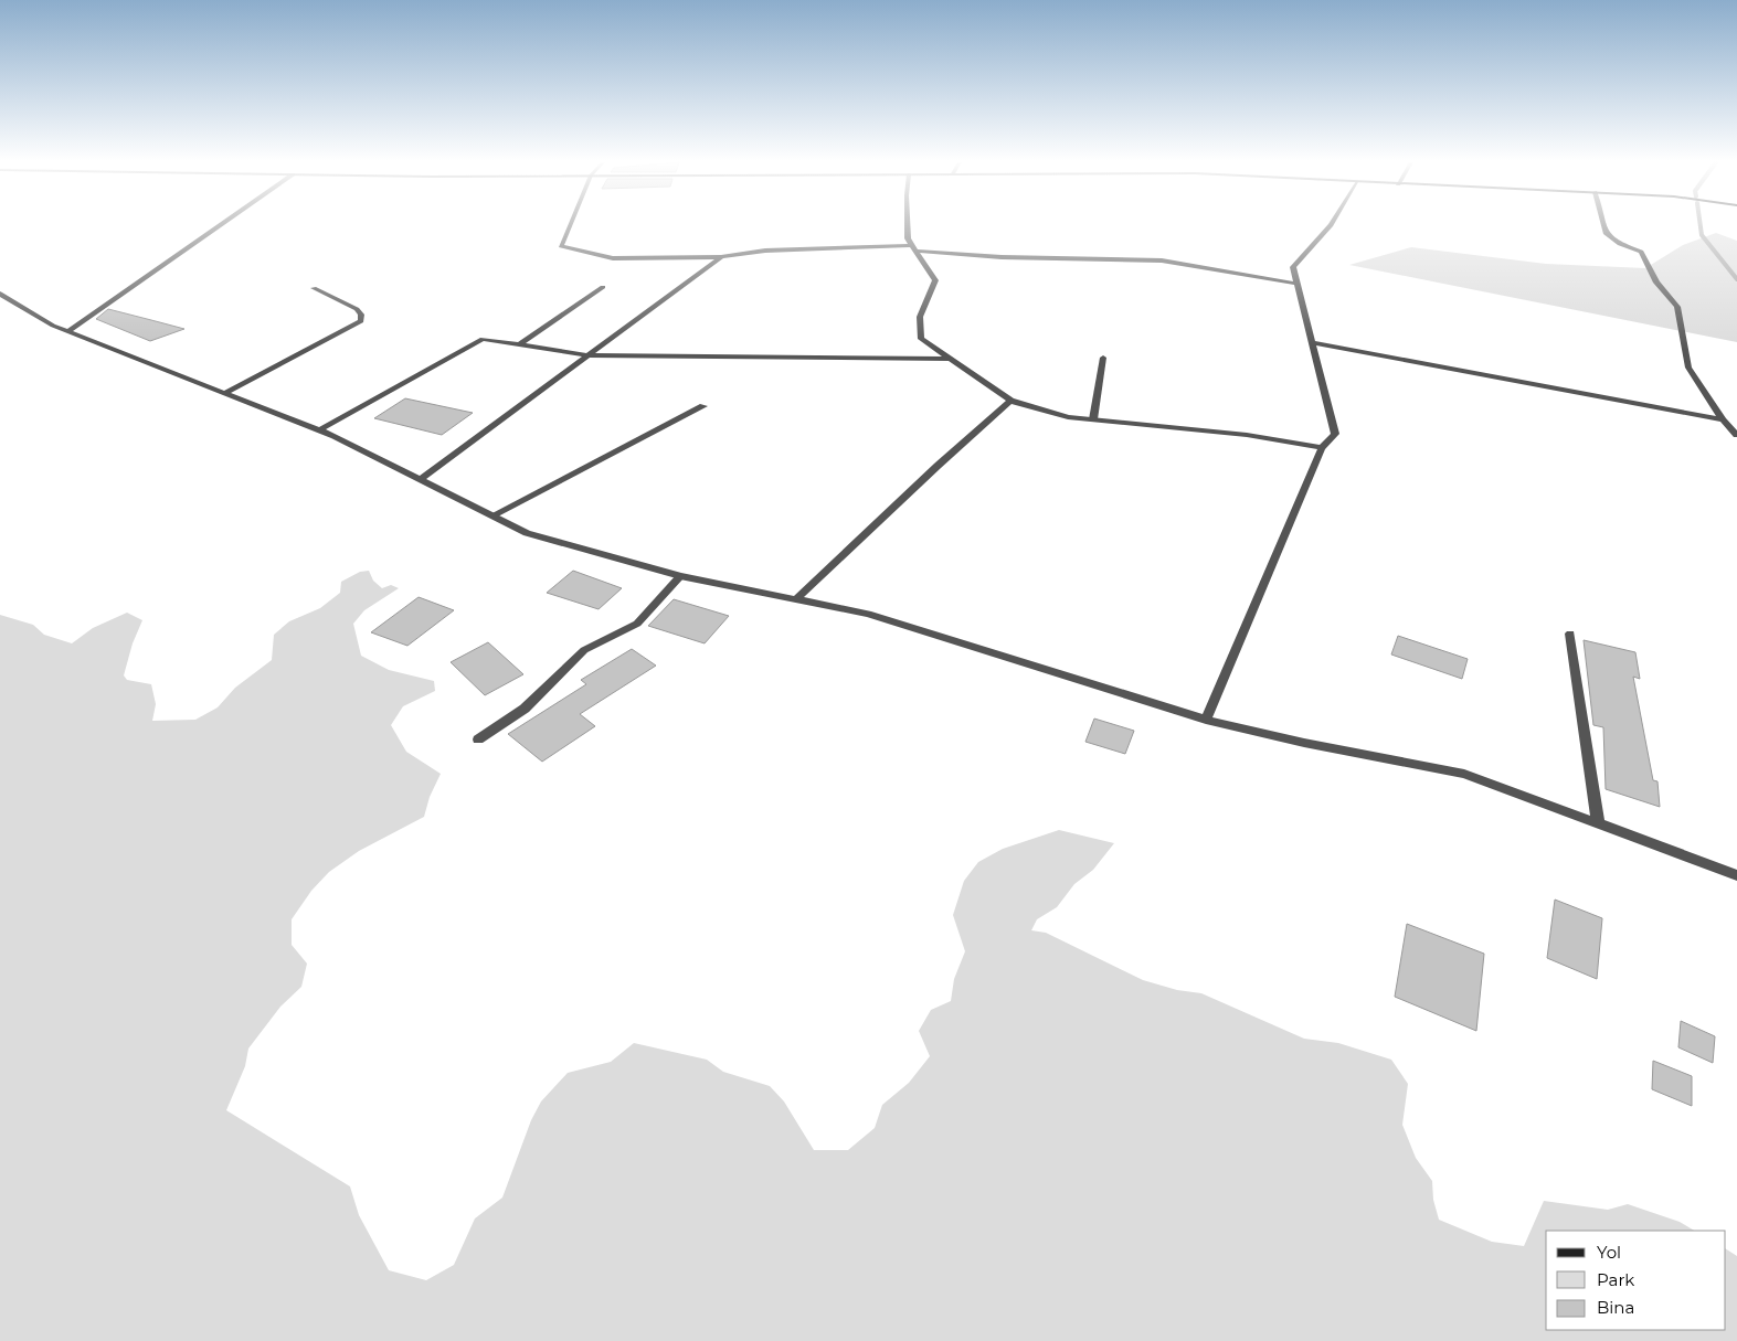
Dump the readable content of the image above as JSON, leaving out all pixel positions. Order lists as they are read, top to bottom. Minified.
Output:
{"legend":["Yol","Park","Bina"]}
